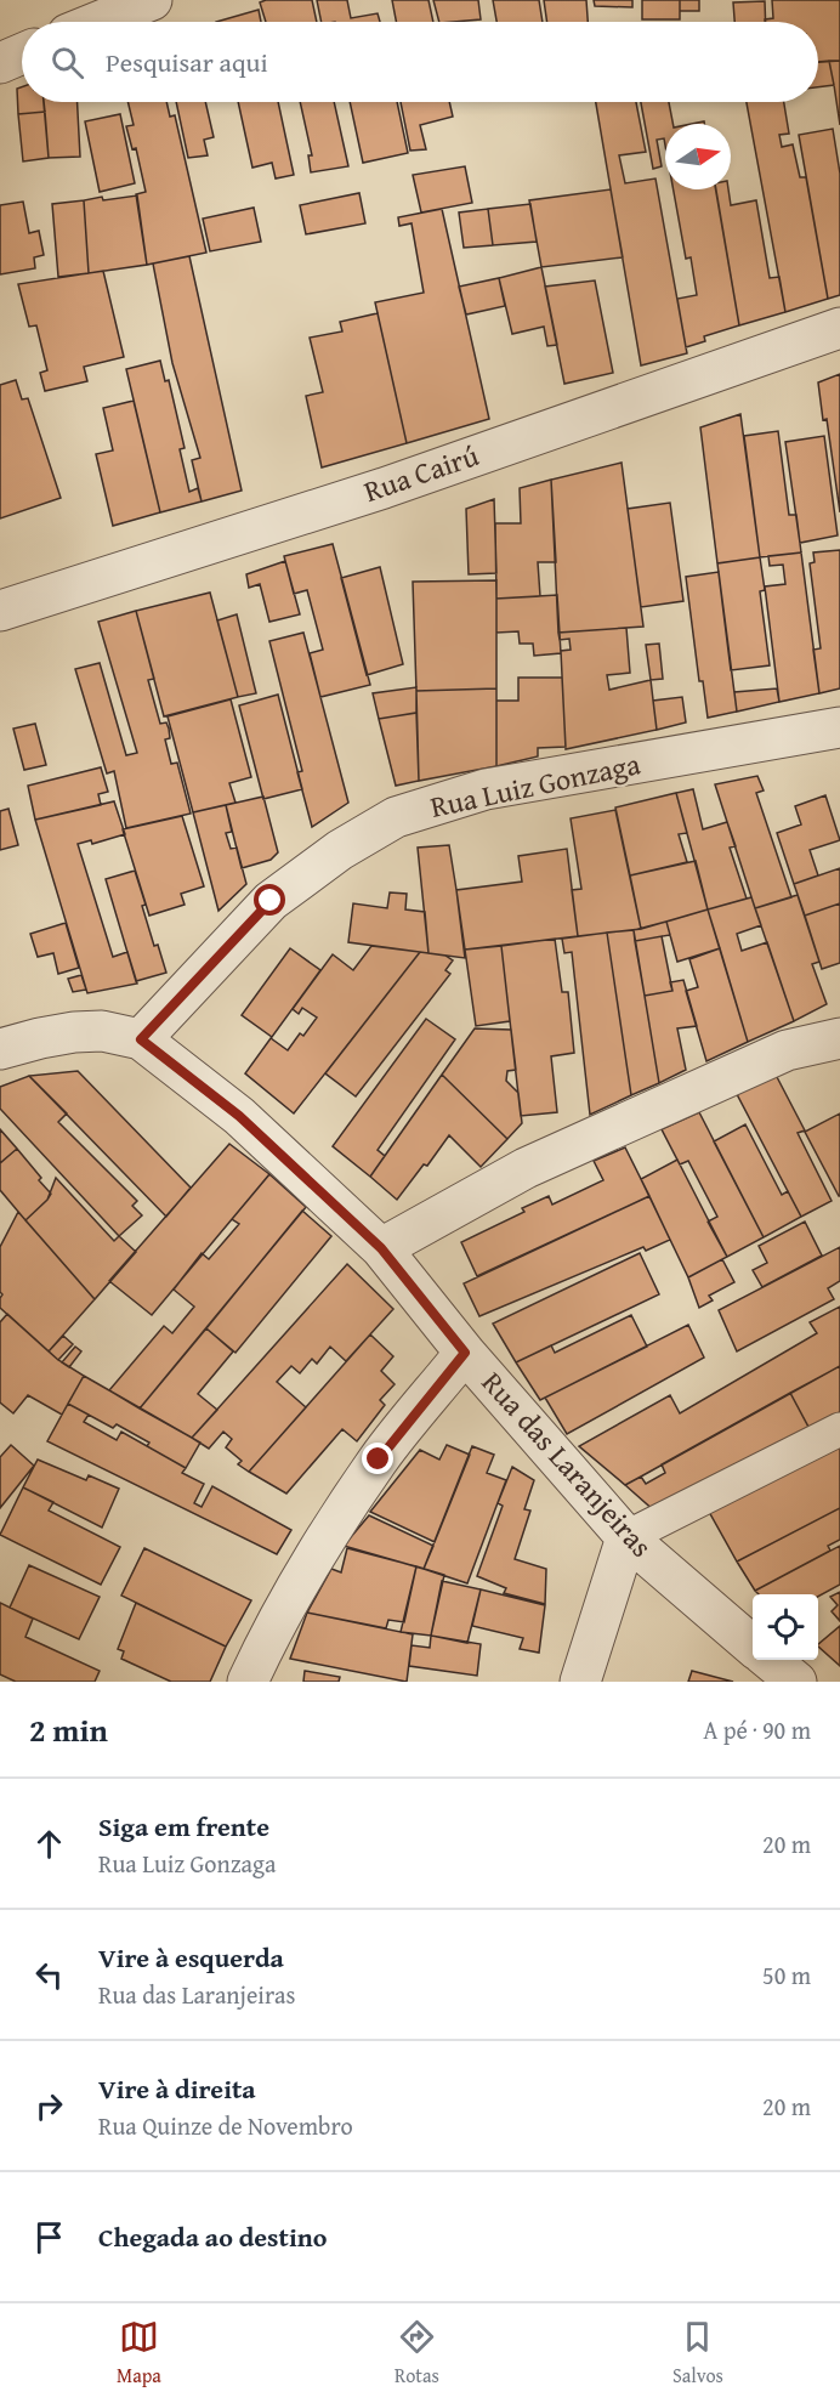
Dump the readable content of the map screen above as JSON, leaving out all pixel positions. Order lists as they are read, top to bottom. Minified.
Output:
{"streets":{"street":["Rua Cairú","Rua Luiz Gonzaga","Rua das Laranjeiras"]},"crossings":[["Rua Luiz Gonzaga","Rua das Laranjeiras"]],"north":"right","page":{"search":"Pesquisar aqui","heading":["2 min","A pé · 90 m"],"list":[["Siga em frente","Rua Luiz Gonzaga","20 m"],["Vire à esquerda","Rua das Laranjeiras","50 m"],["Vire à direita","Rua Quinze de Novembro","20 m"],"Chegada ao destino"],"nav":["Mapa","Rotas","Salvos"]}}
